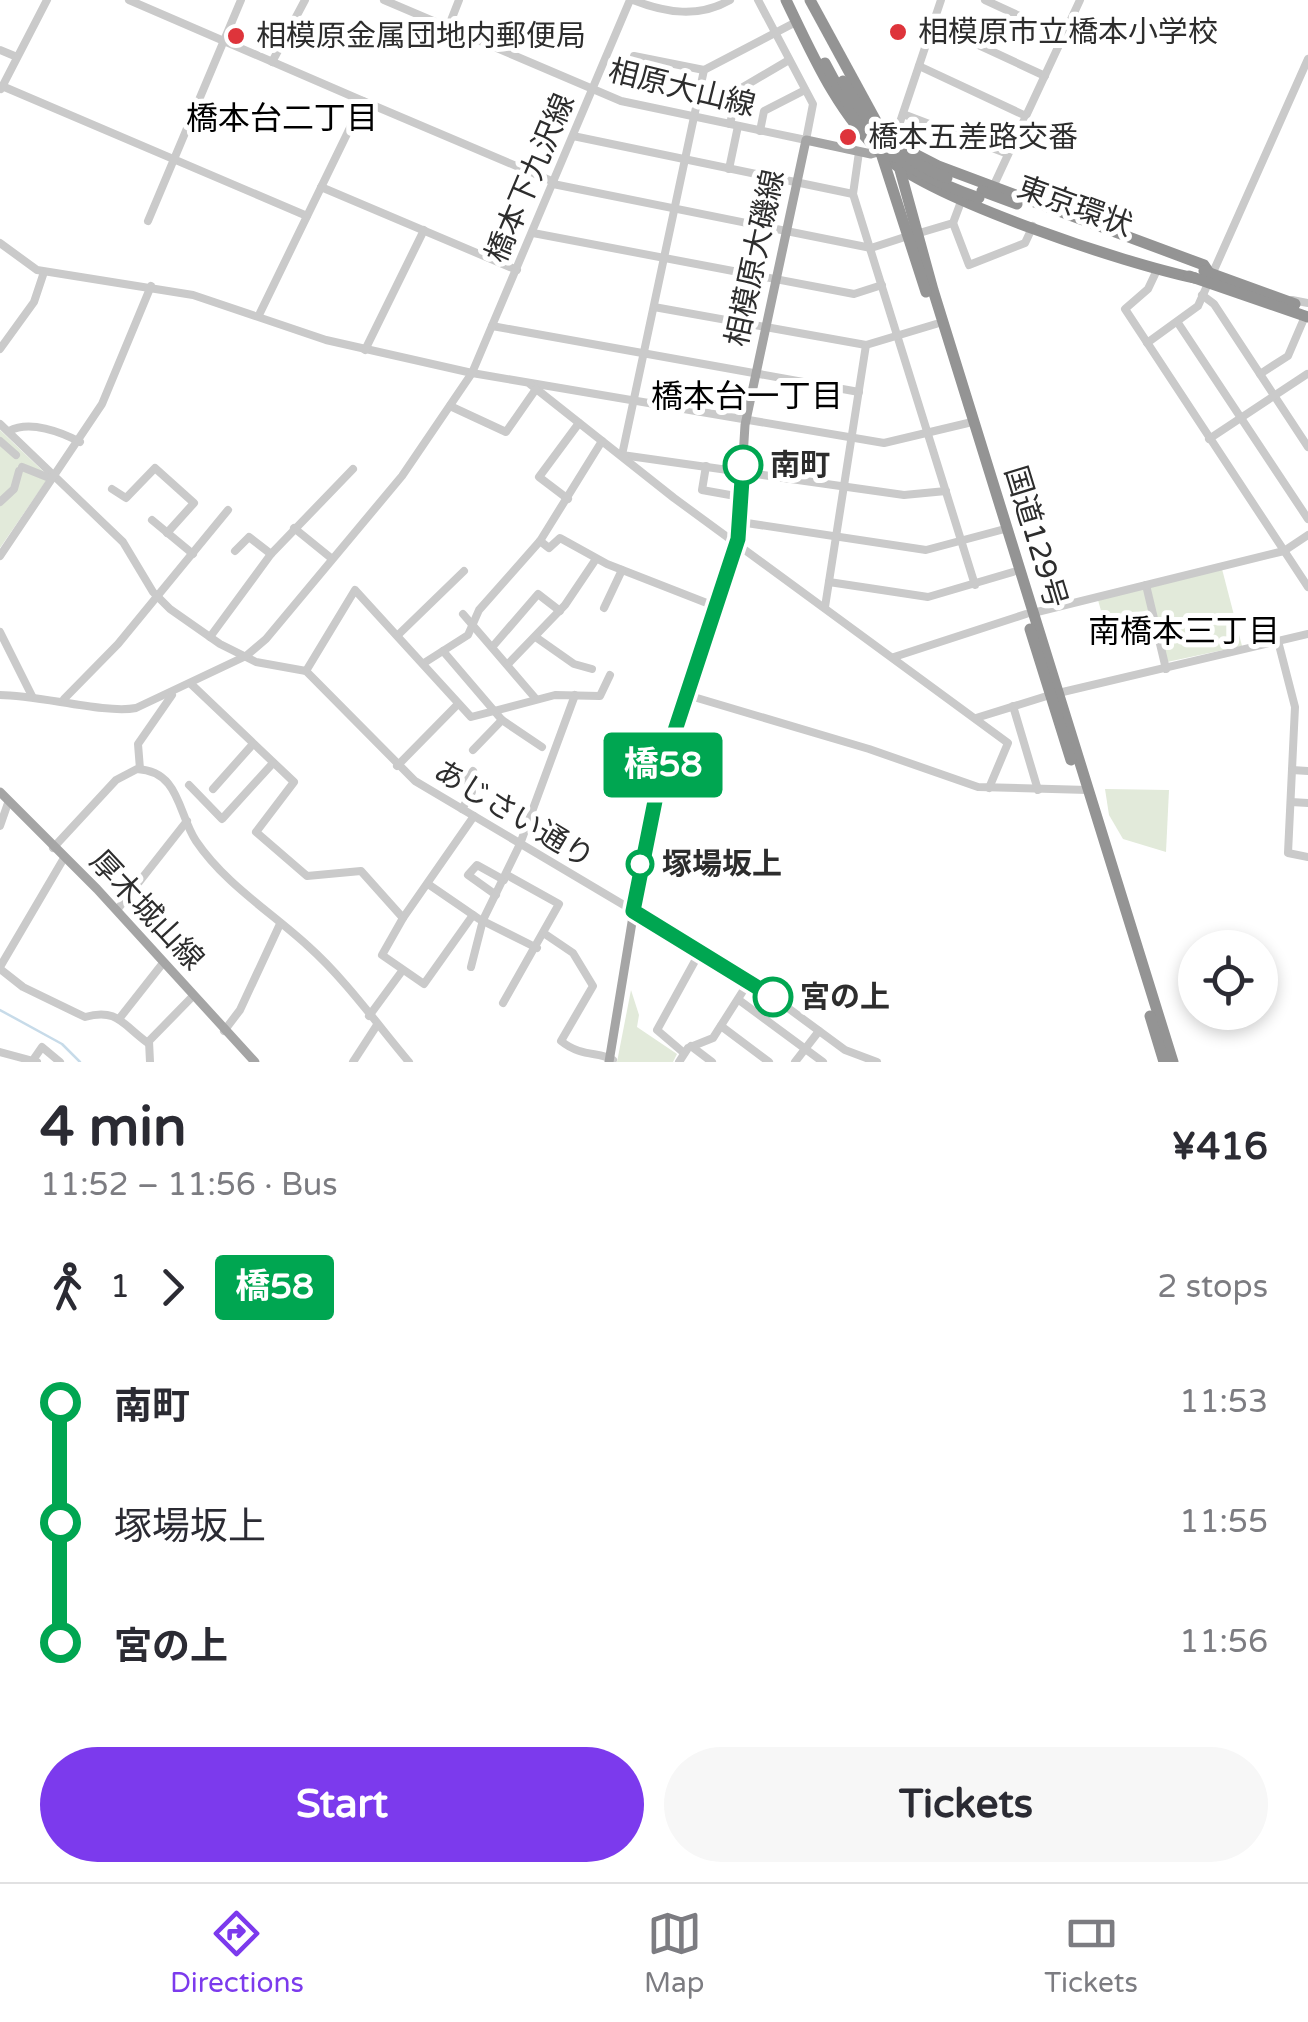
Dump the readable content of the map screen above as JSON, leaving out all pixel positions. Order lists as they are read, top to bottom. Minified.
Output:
{"streets":{"highway":["東京環状","国道129号"],"main road":["相模原大磯線","厚木城山線"],"street":["相原大山線","橋本下九沢線","あじさい通り"]},"crossings":[["相原大山線","橋本下九沢線"],["相原大山線","相模原大磯線"],["相模原大磯線","国道129号"],["相模原大磯線","あじさい通り"]],"districts":["橋本台二丁目","橋本台一丁目","南橋本三丁目"],"places":["相模原市立橋本小学校","相模原金属団地内郵便局","橋本五差路交番","南町","塚場坂上","宮の上"],"lines":["bus line 橋58"],"page":{"on_map":"橋58","heading":["4 min","11:52 – 11:56 · Bus","¥416"],"legs":["1","橋58","2 stops"],"list":[{"name":"南町","value":"11:53"},{"name":"塚場坂上","value":"11:55"},{"name":"宮の上","value":"11:56"}],"buttons":["Start","Tickets"],"tabs":["Directions","Map","Tickets"]}}
